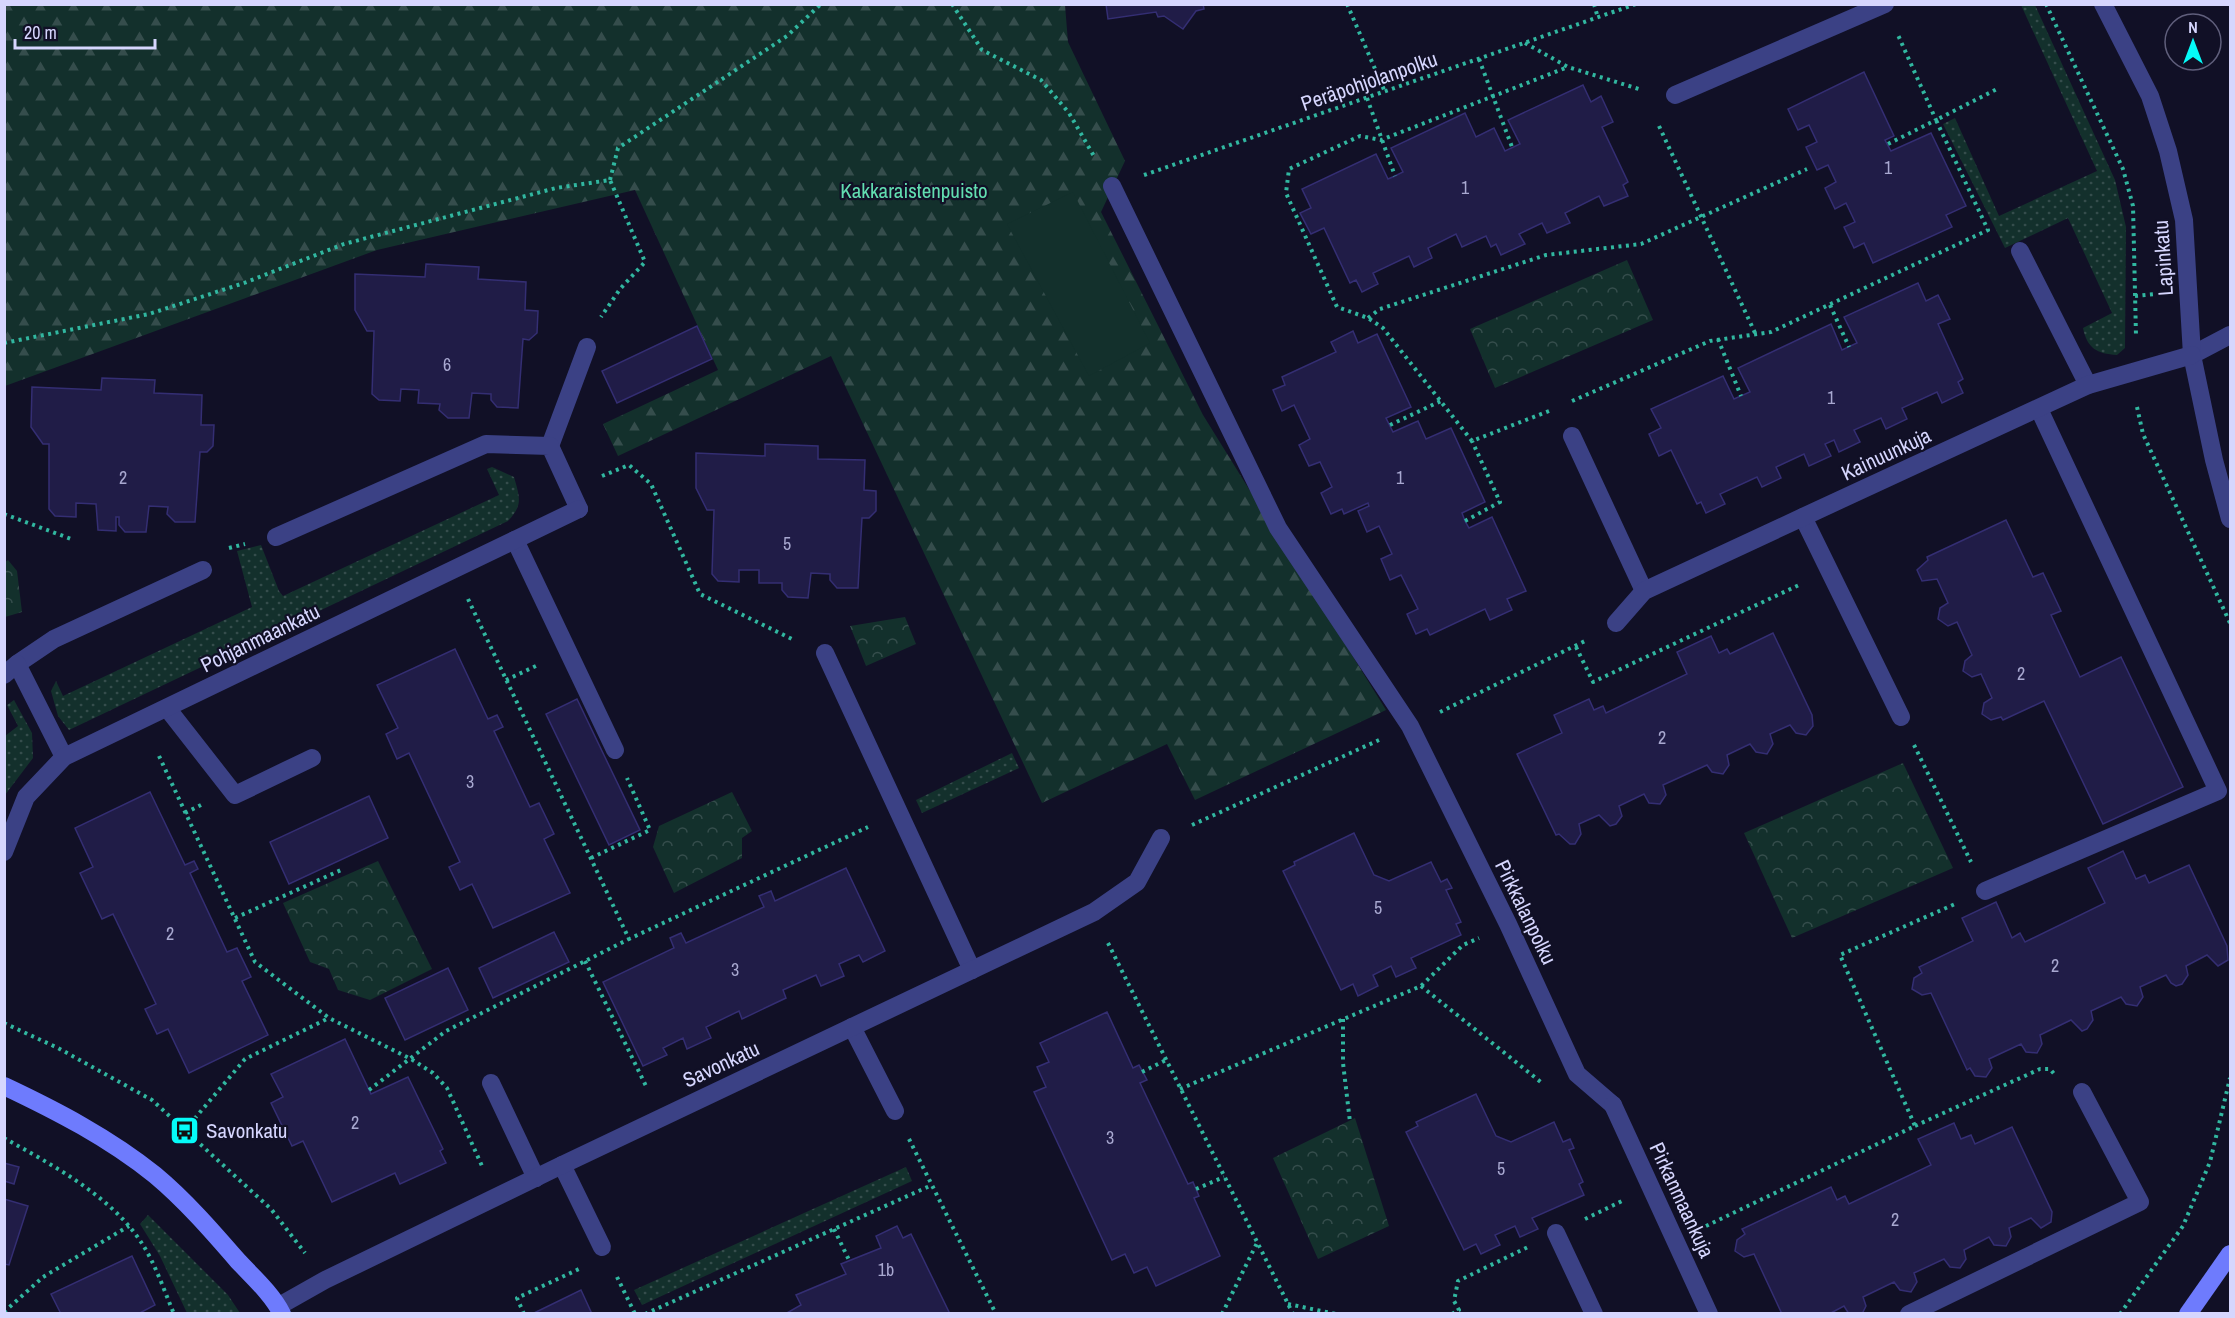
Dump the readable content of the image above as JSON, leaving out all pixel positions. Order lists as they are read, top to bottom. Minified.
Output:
{"streets":{"street":["Lapinkatu","Kainuunkuja","Pohjanmaankatu","Pirkkalanpolku","Savonkatu","Pirkanmaankuja"],"path":["Peräpohjolanpolku"]},"crossings":[["Peräpohjolanpolku","Pirkkalanpolku"],["Lapinkatu","Kainuunkuja"],["Pirkkalanpolku","Pirkanmaankuja"]],"parks":["Kakkaraistenpuisto"],"places":{"bus stop":["Savonkatu"]},"house_numbers":["1","1","6","1","2","1","5","2","2","3","5","2","2","3","2","3","5","2","1b"],"scale_bar":"20 m","north":"top"}
